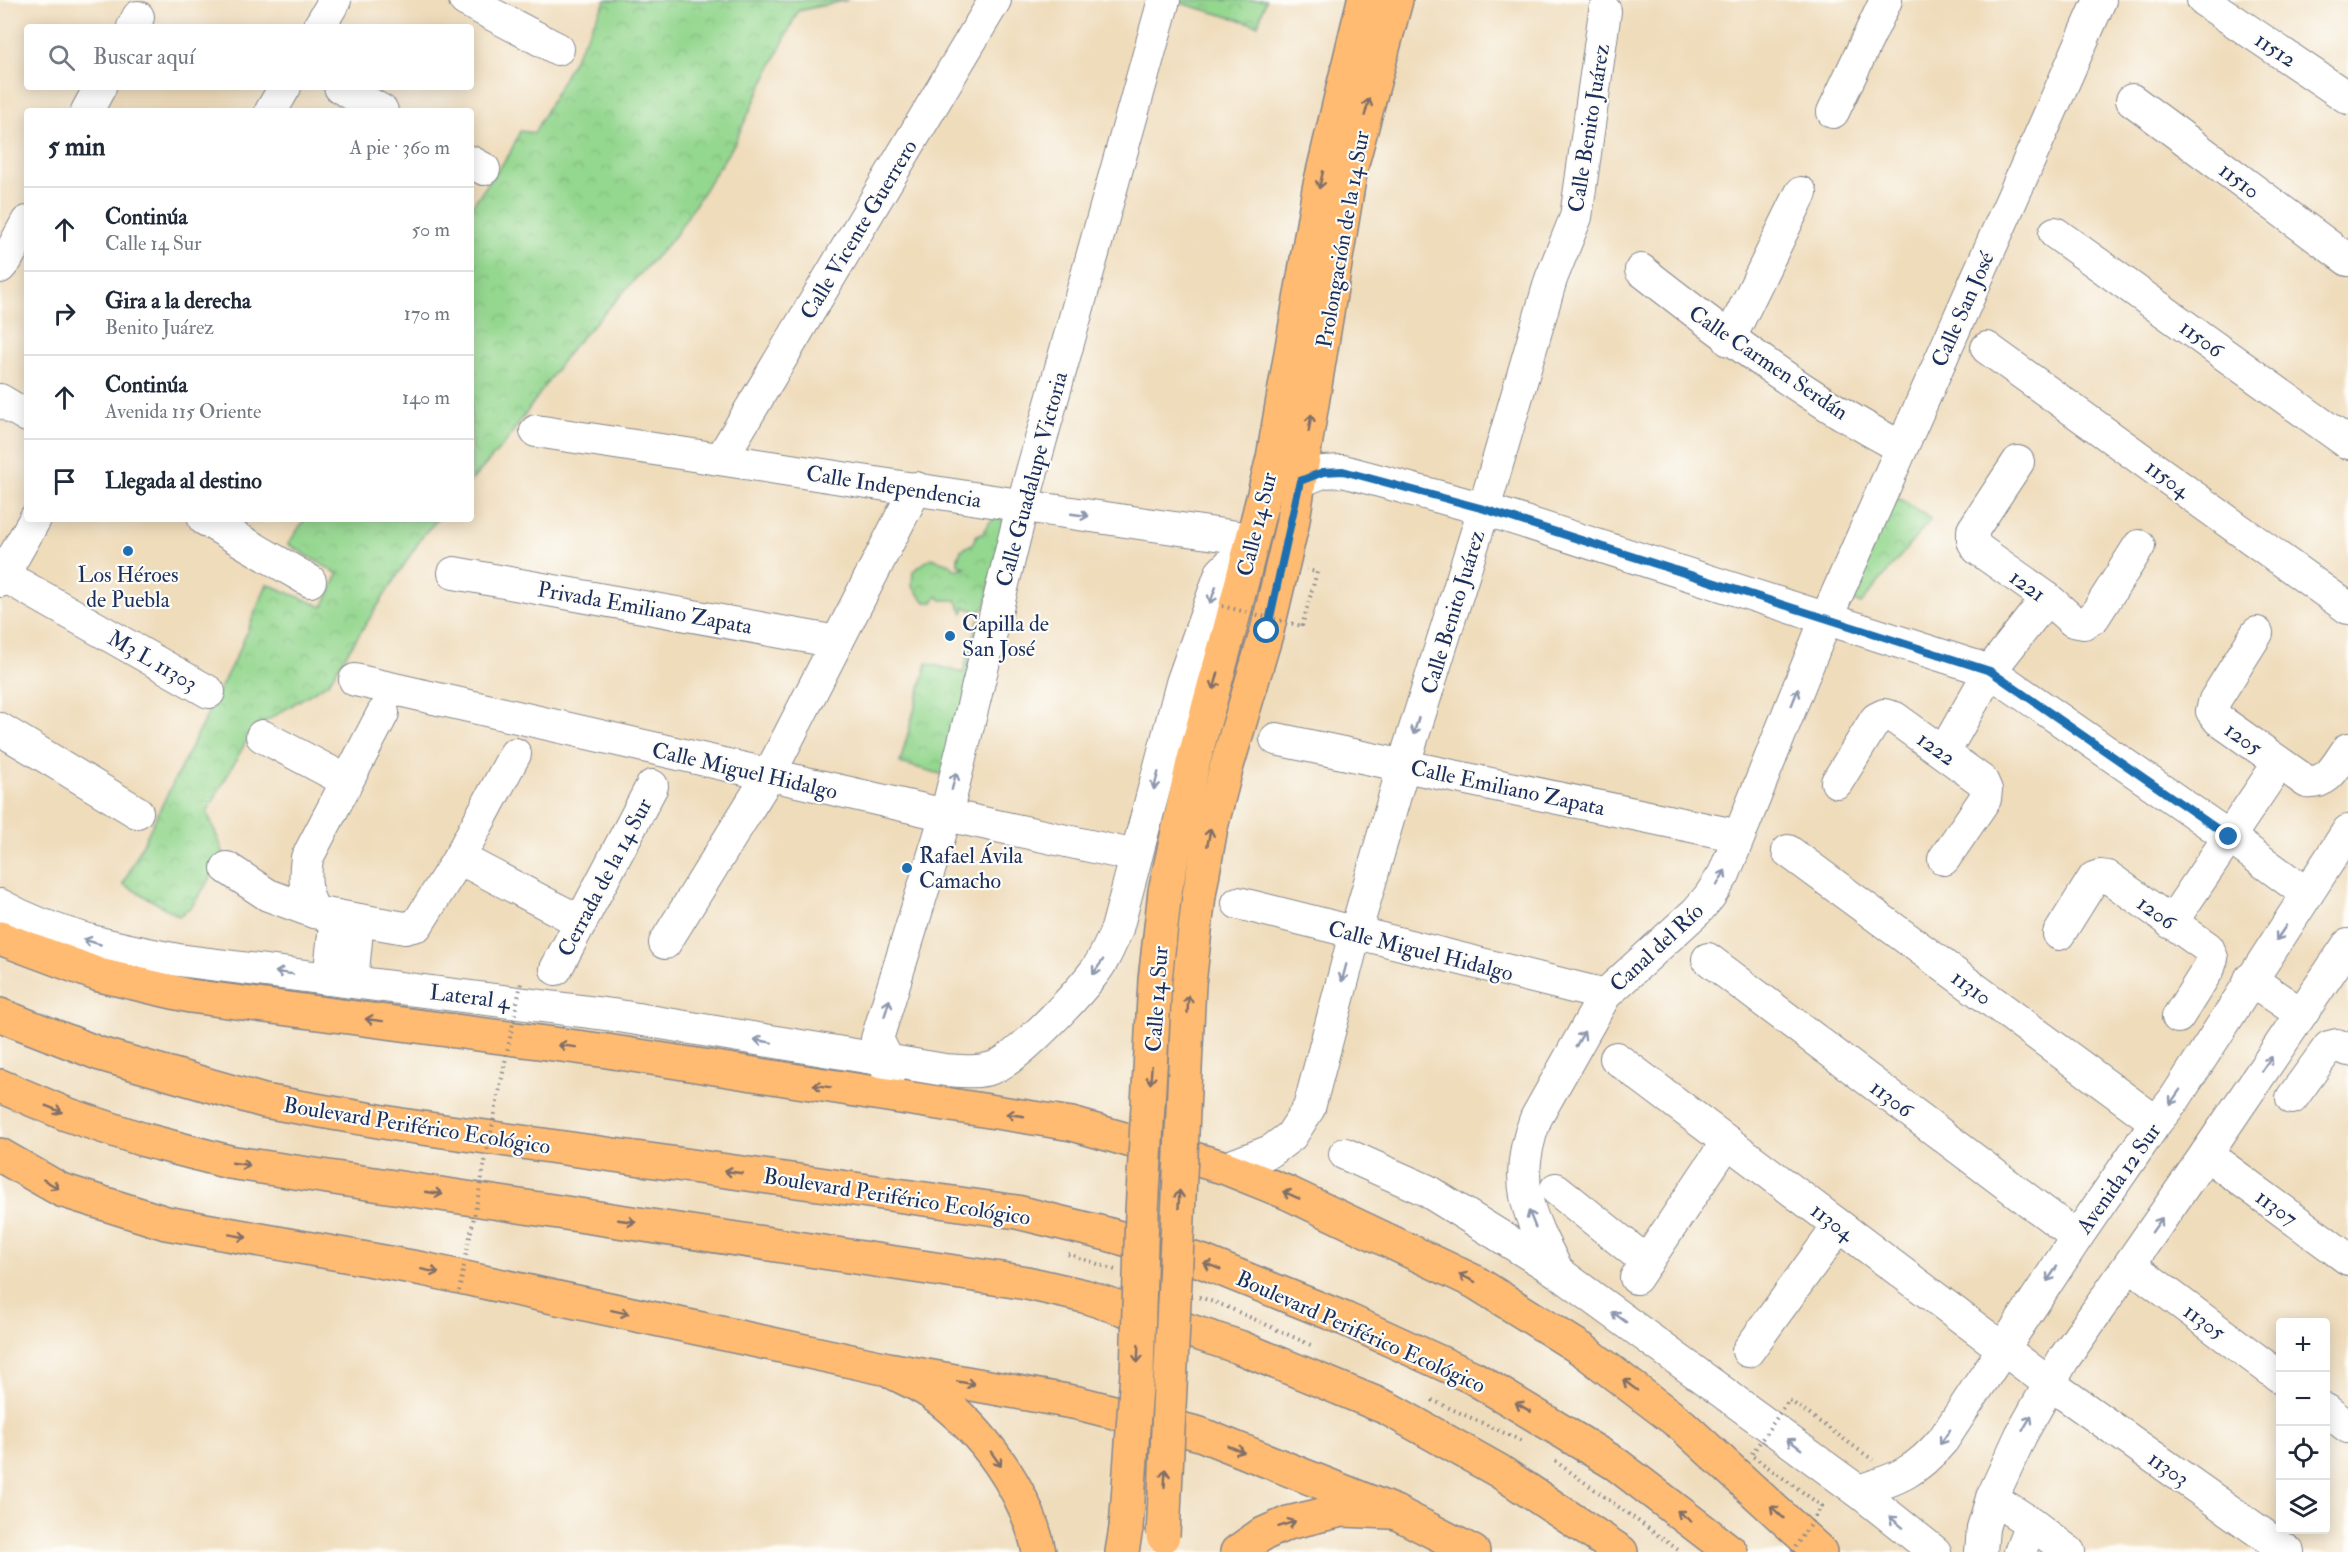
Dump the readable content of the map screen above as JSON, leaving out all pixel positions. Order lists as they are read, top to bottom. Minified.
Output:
{"streets":{"main road":["Prolongación de la 14 Sur","Calle 14 Sur","Boulevard Periférico Ecológico"],"street":["11512","Calle Benito Juárez","11510","Calle Vicente Guerrero","Calle San José","11506","Calle Carmen Serdán","11504","Calle Guadalupe Victoria","Calle Independencia","1221","Privada Emiliano Zapata","M3 L 11303","1205","1222","Calle Miguel Hidalgo","Calle Emiliano Zapata","Cerrada de la 14 Sur","1206","Canal del Río","11310","Lateral 4","11306","Avenida 12 Sur","11307","11304","11305","11303"]},"crossings":[["Calle Benito Juárez","Calle Miguel Hidalgo"],["Calle Benito Juárez","Calle Emiliano Zapata"],["Calle Vicente Guerrero","Calle Independencia"],["Prolongación de la 14 Sur","Calle 14 Sur"],["Calle San José","Calle Carmen Serdán"],["Calle San José","Canal del Río"],["Calle Guadalupe Victoria","Calle Independencia"],["Calle Guadalupe Victoria","Calle Miguel Hidalgo"],["Calle Guadalupe Victoria","Lateral 4"],["Calle Independencia","Calle 14 Sur"],["Calle Independencia","Lateral 4"],["Calle 14 Sur","Lateral 4"],["Calle Miguel Hidalgo","Canal del Río"],["Calle Miguel Hidalgo","Lateral 4"],["Calle Emiliano Zapata","Canal del Río"],["11310","Avenida 12 Sur"],["11306","Avenida 12 Sur"],["Avenida 12 Sur","11304"],["11304","11303"]],"one_way":["Calle Benito Juárez","Canal del Río"],"places":["Los Héroes de Puebla","Capilla de San José","Rafael Ávila Camacho"],"page":{"search":"Buscar aquí","heading":["5 min","A pie · 360 m"],"list":[["Continúa","Calle 14 Sur","50 m"],["Gira a la derecha","Benito Juárez","170 m"],["Continúa","Avenida 115 Oriente","140 m"],"Llegada al destino"],"map_buttons":["+","−"]}}
